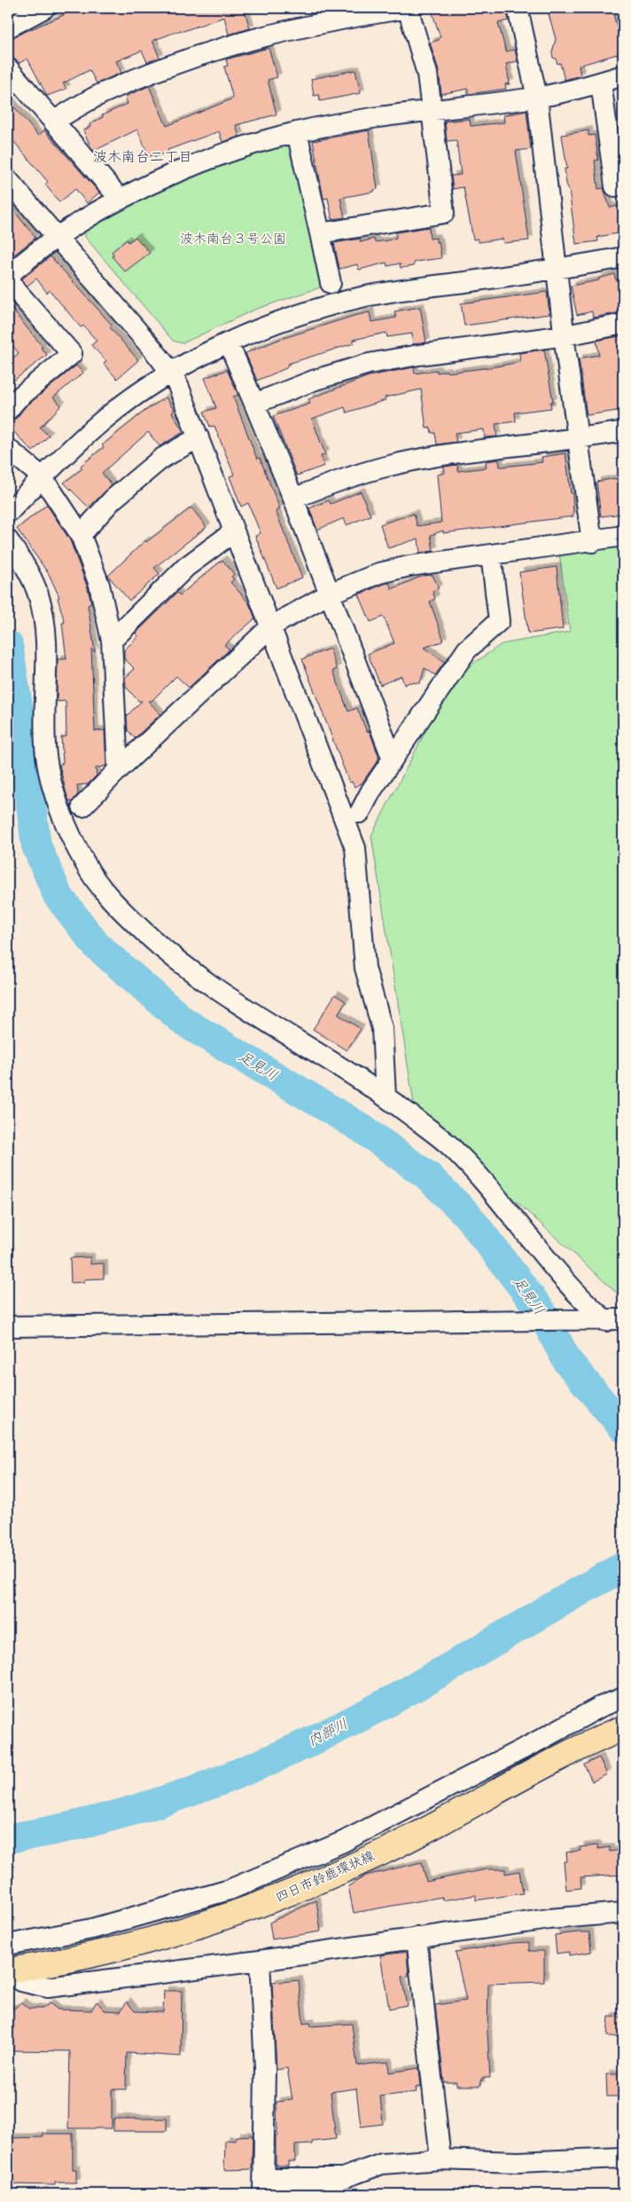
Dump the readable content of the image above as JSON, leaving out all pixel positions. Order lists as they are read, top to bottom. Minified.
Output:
{"streets":{"main road":["四日市鈴鹿環状線"]},"districts":["波木南台二丁目"],"water":["足見川","内部川"],"parks":["波木南台３号公園"]}
